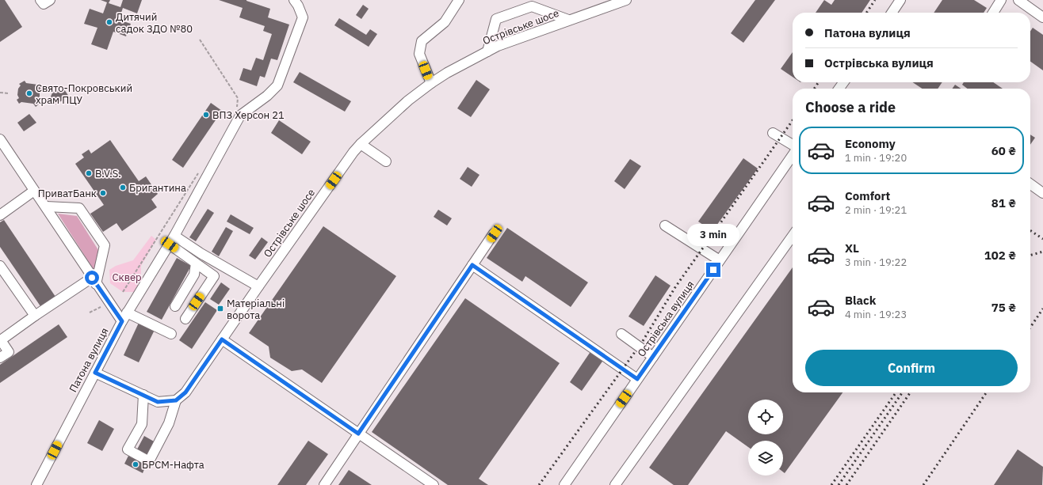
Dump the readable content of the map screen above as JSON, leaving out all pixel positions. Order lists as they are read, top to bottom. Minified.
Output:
{"streets":{"street":["Острівське шосе","Острівська вулиця","Патона вулиця"]},"parks":["Сквер"],"places":{"other":["Дитячий садок ЗДО №80","Свято-Покровський храм ПЦУ","ВПЗ Херсон 21","B.V.S.","Бригантина","ПриватБанк","БРСМ-Нафта"],"transit":["Матеріальні ворота"]},"page":{"banner":["Патона вулиця","Острівська вулиця"],"heading":"Choose a ride","list":[{"name":"Economy","note":"1 min · 19:20","value":"60 ₴"},{"name":"Comfort","note":"2 min · 19:21","value":"81 ₴"},{"name":"XL","note":"3 min · 19:22","value":"102 ₴"},{"name":"Black","note":"4 min · 19:23","value":"75 ₴"}],"bubble":"3 min","buttons":"Confirm"}}
